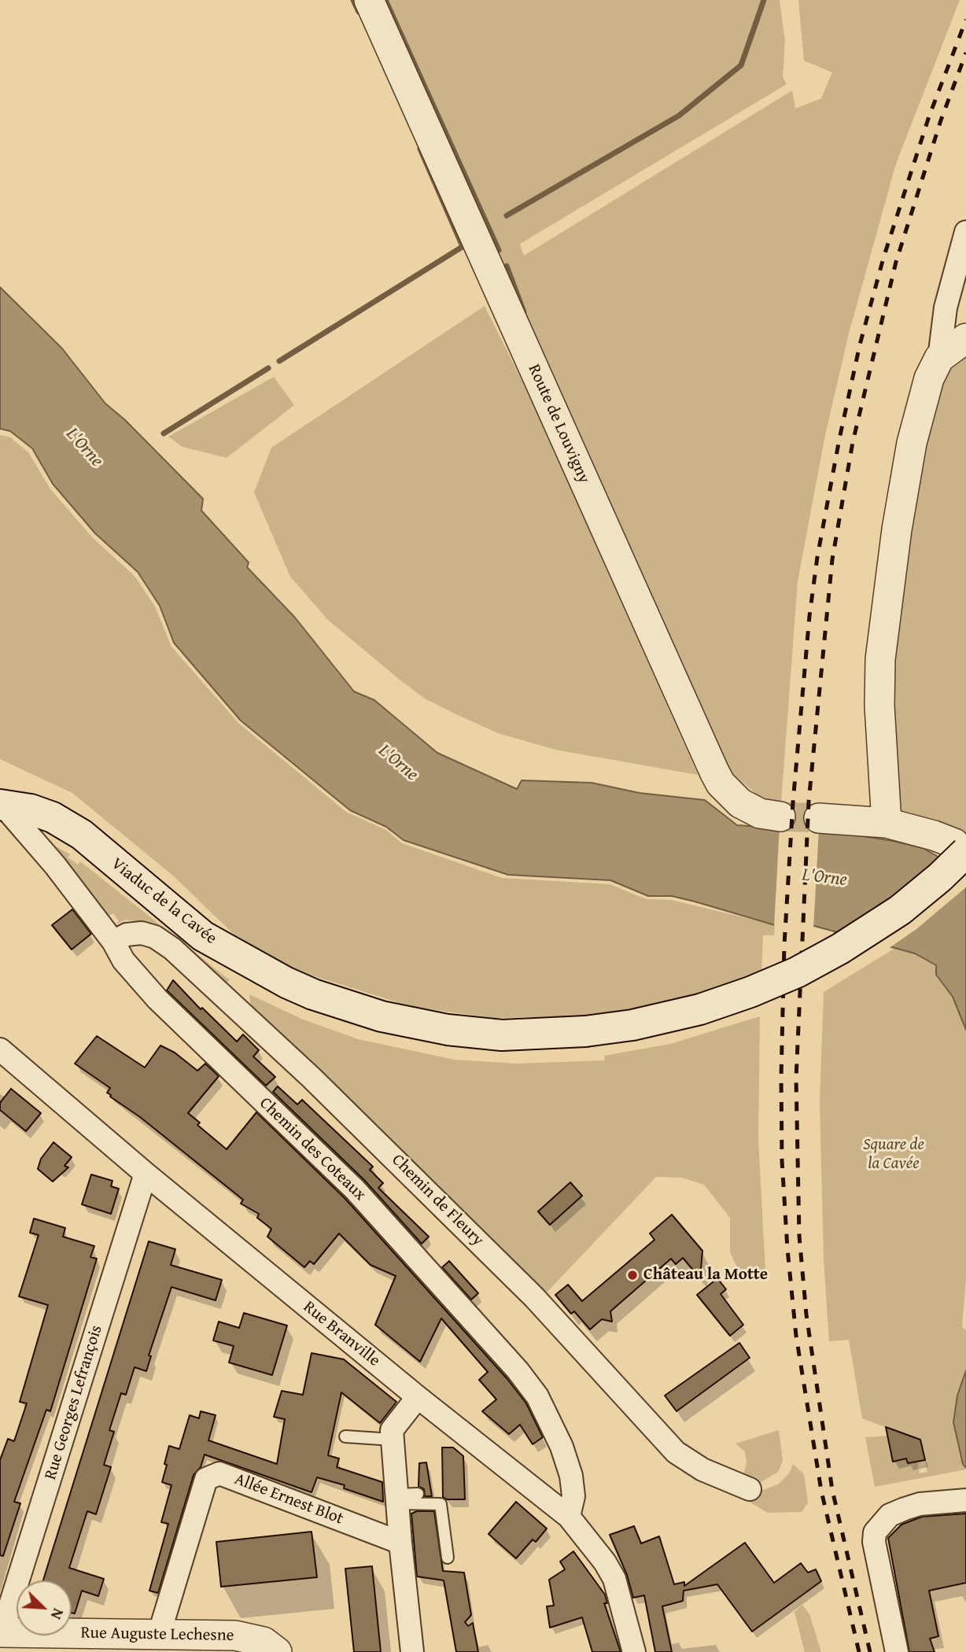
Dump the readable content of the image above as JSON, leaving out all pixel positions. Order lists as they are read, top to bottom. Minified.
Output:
{"streets":{"main road":["Viaduc de la Cavée"],"street":["Route de Louvigny","Chemin des Coteaux","Chemin de Fleury","Rue Branville","Rue Georges Lefrançois","Allée Ernest Blot","Rue Auguste Lechesne"]},"crossings":[["Viaduc de la Cavée","Chemin des Coteaux"],["Chemin des Coteaux","Chemin de Fleury"],["Chemin des Coteaux","Rue Branville"],["Rue Branville","Rue Georges Lefrançois"],["Rue Georges Lefrançois","Rue Auguste Lechesne"],["Allée Ernest Blot","Rue Auguste Lechesne"]],"water":["L'Orne"],"parks":["Square de la Cavée"],"places":["Château la Motte"],"north":"bottom right"}
